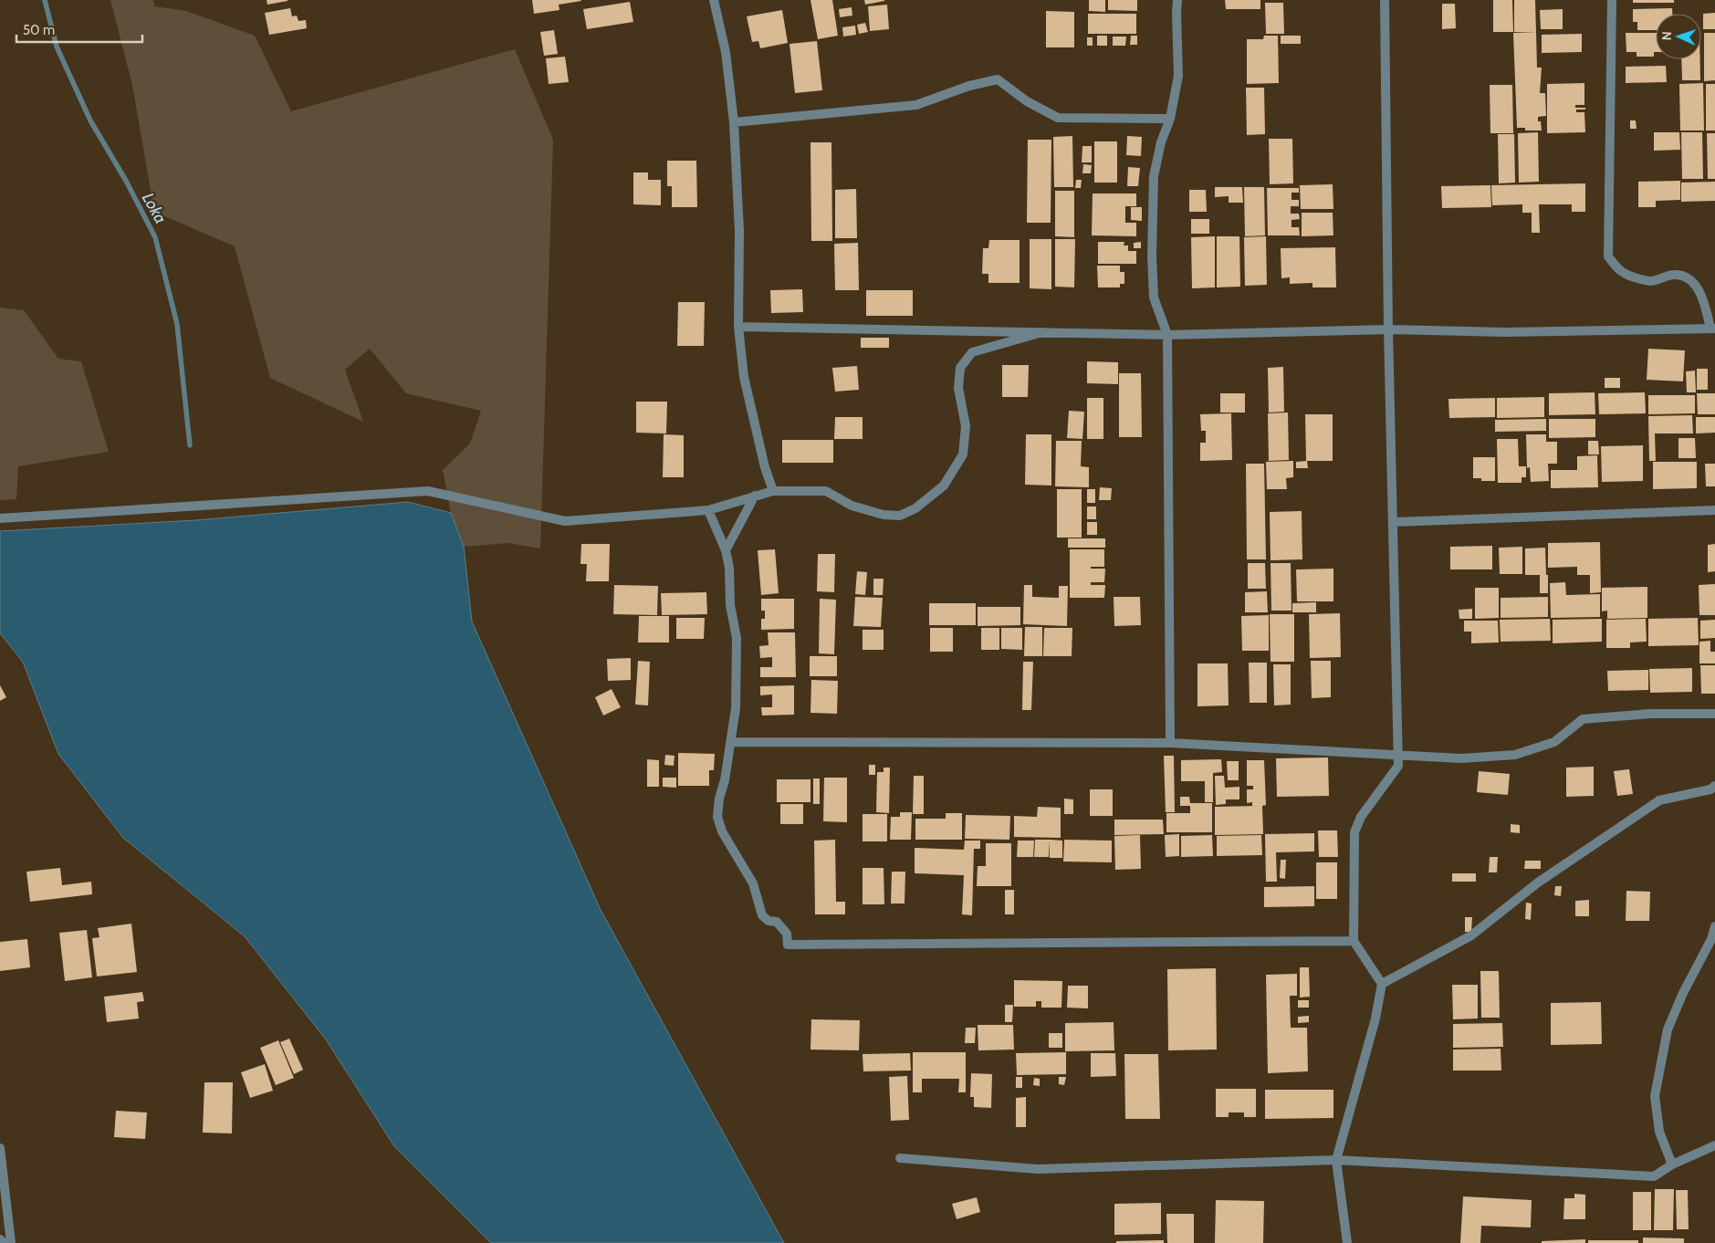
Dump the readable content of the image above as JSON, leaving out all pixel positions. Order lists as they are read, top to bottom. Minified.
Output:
{"water":["Loka"],"scale_bar":"50 m","north":"left"}
